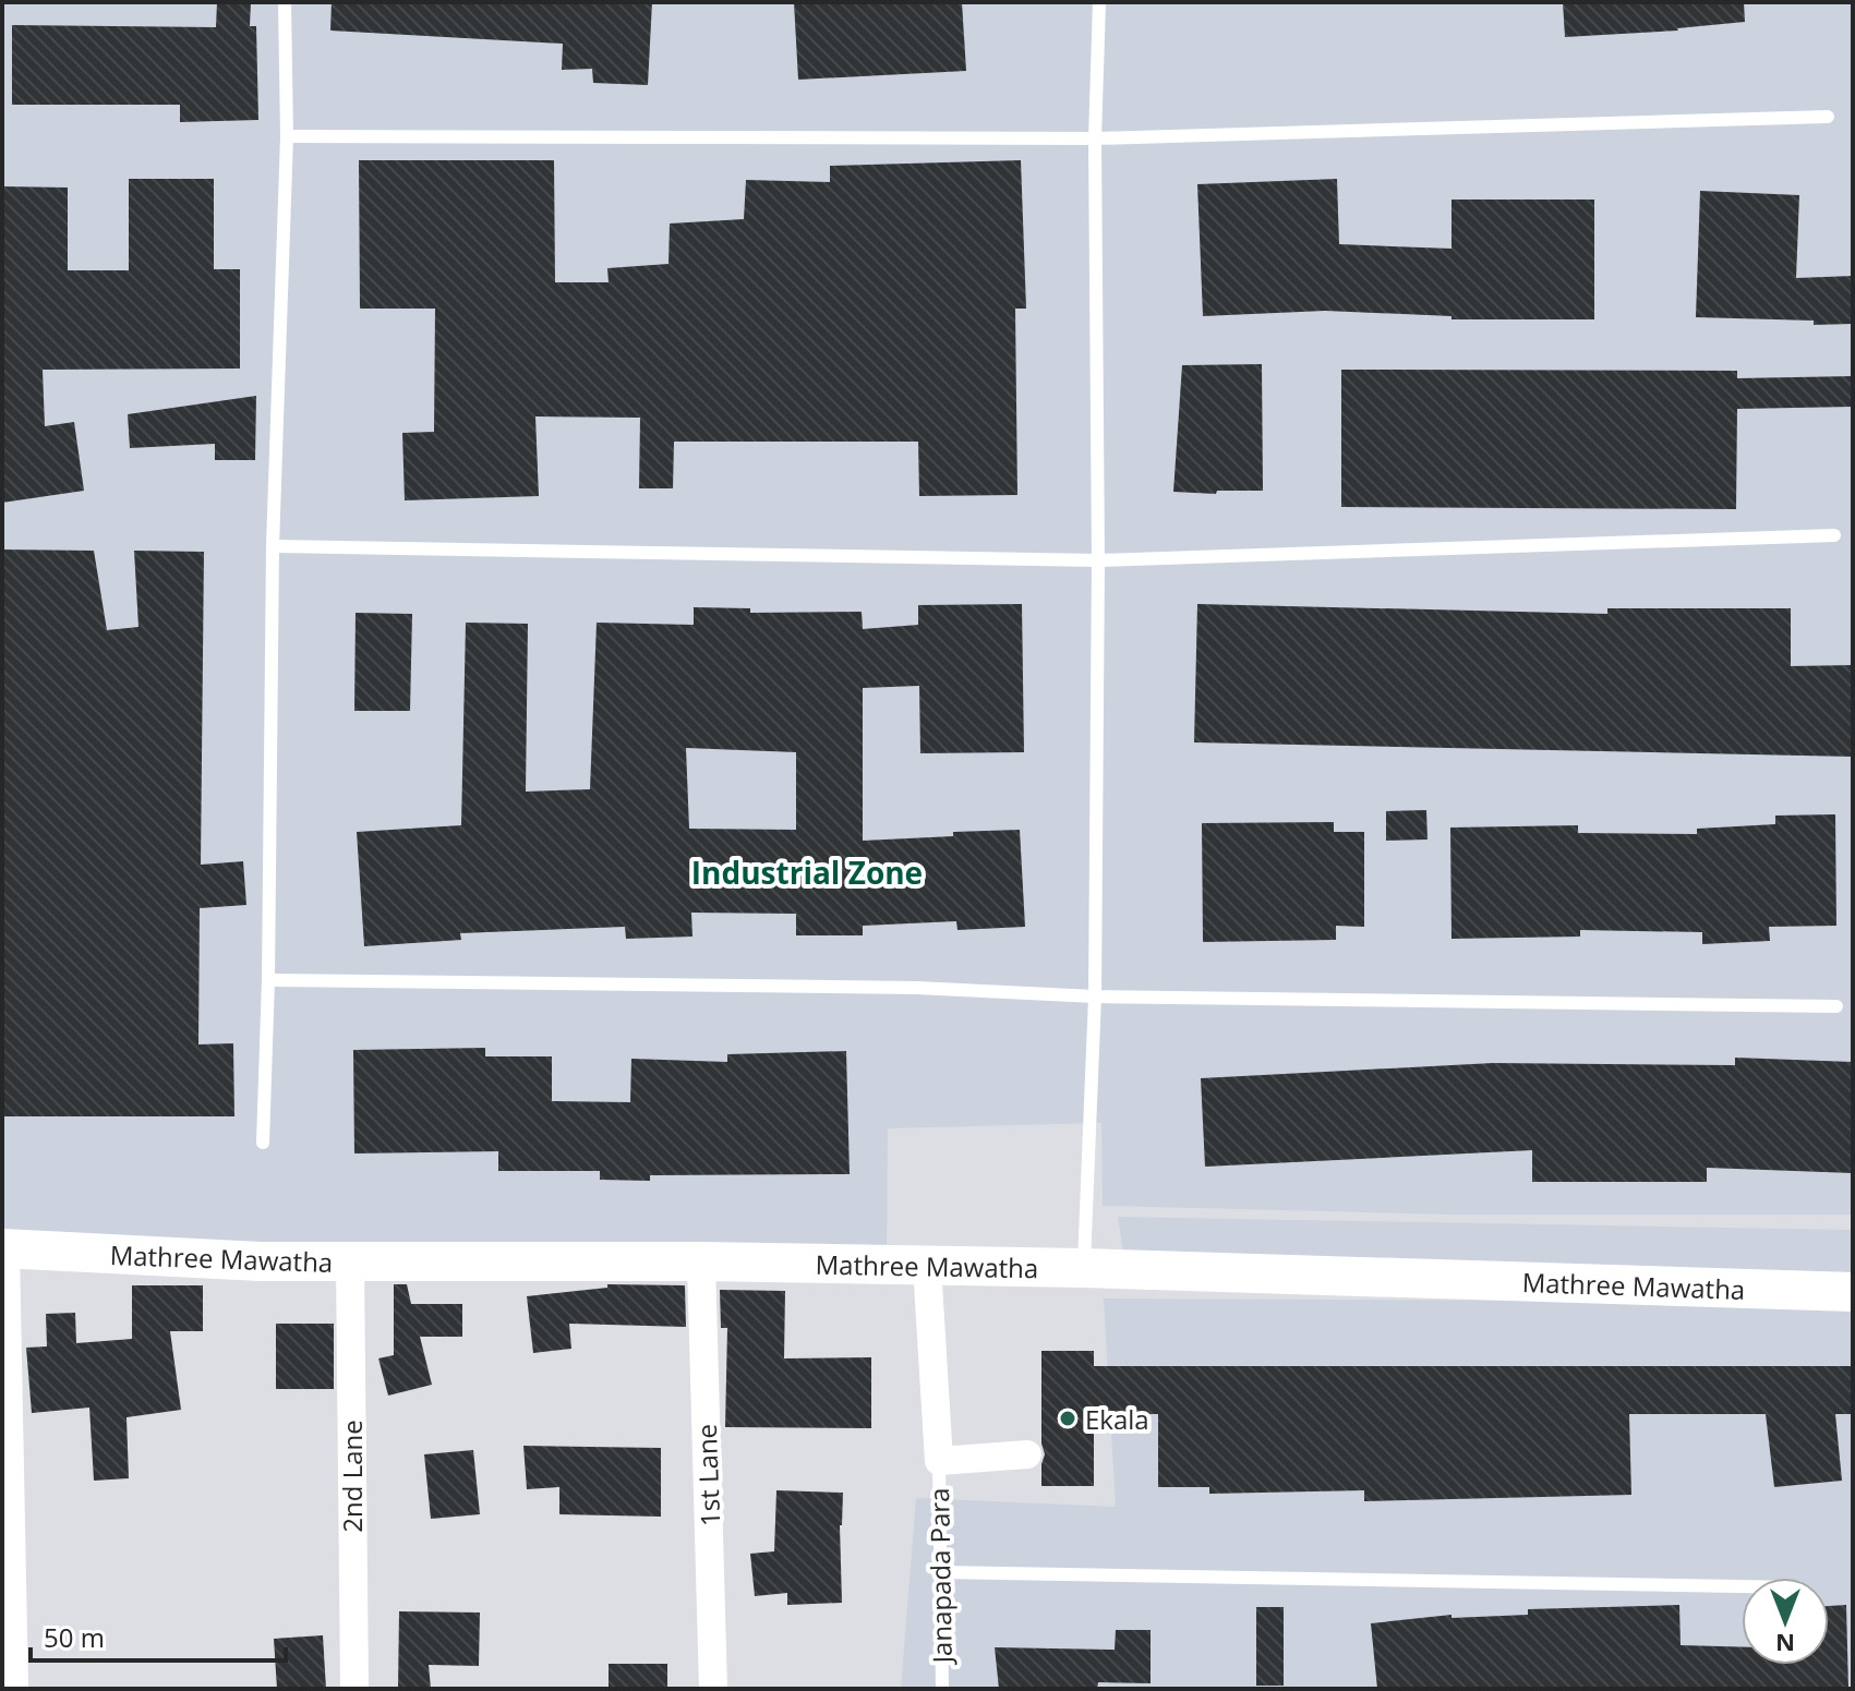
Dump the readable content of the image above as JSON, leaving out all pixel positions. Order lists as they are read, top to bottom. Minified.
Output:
{"streets":{"street":["Mathree Mawatha","1st Lane","2nd Lane"],"lane":["Janapada Para"]},"crossings":[["Mathree Mawatha","1st Lane"],["Mathree Mawatha","2nd Lane"]],"districts":["Industrial Zone"],"places":["Ekala"],"scale_bar":"50 m","north":"bottom"}
